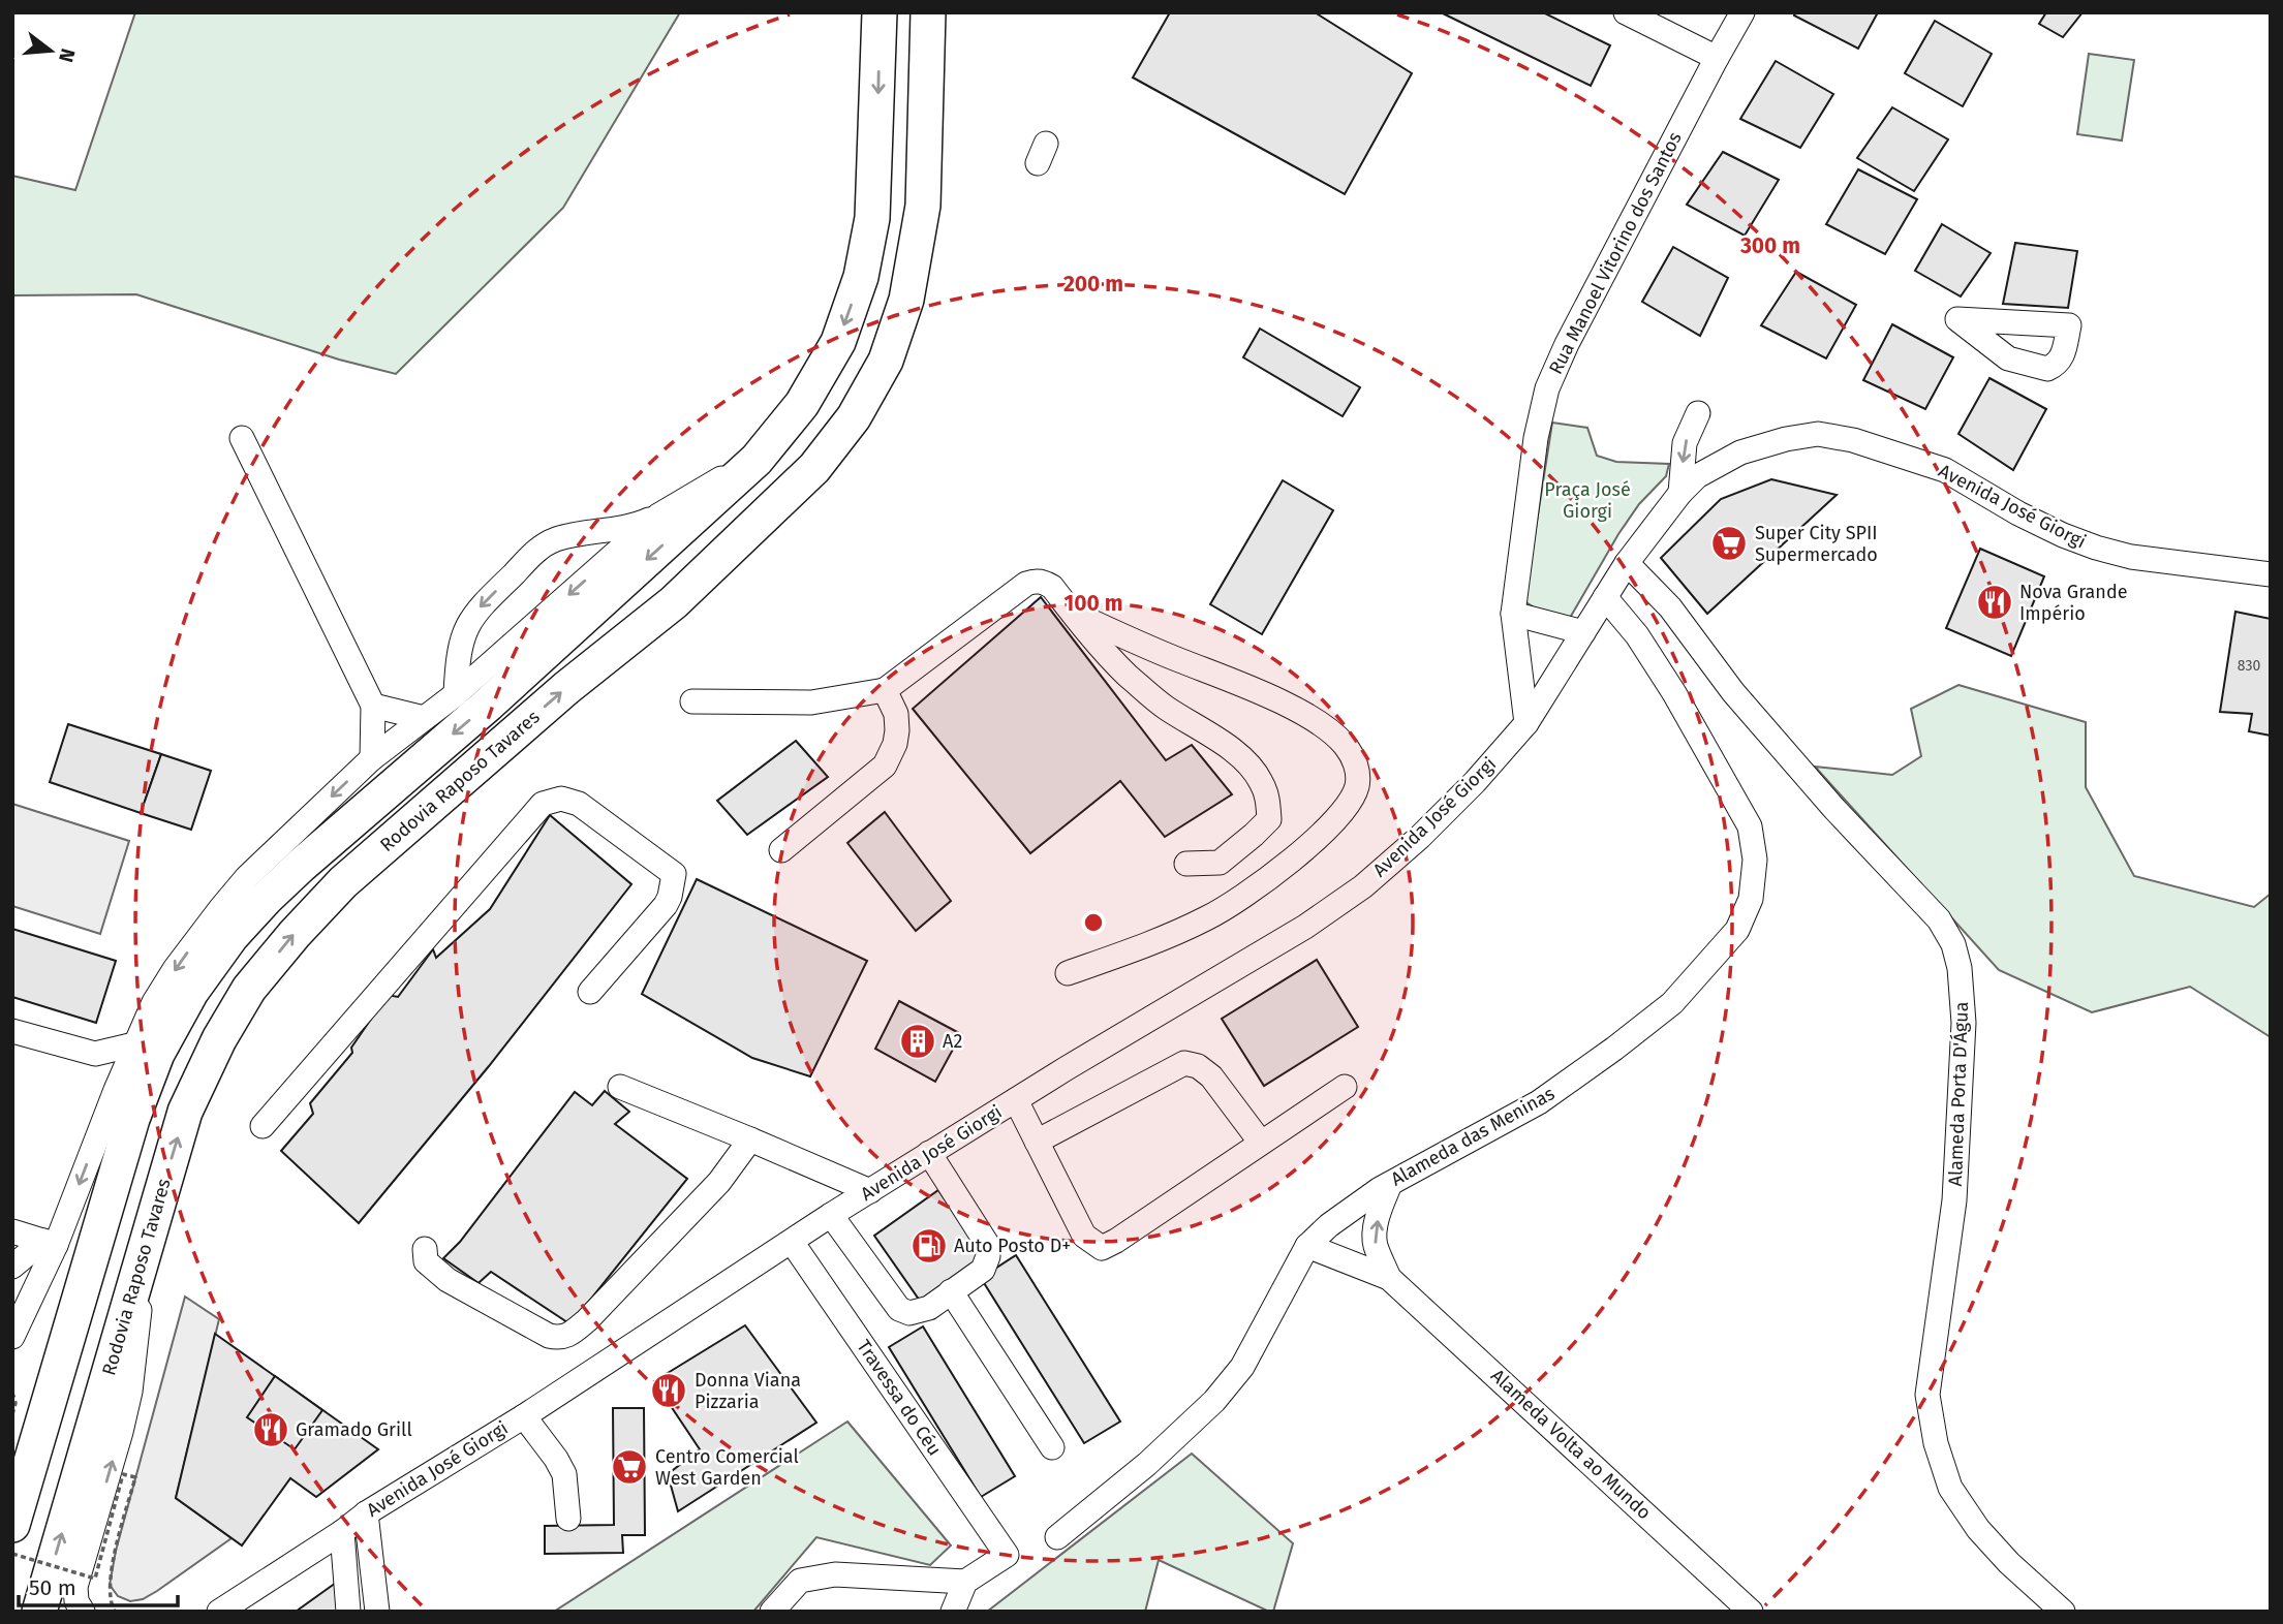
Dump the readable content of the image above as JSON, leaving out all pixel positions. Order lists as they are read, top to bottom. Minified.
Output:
{"streets":{"highway":["Rodovia Raposo Tavares"],"street":["Rua Manoel Vitorino dos Santos","Avenida José Giorgi","Alameda Porta D'Água","Alameda das Meninas","Travessa do Céu","Alameda Volta ao Mundo"]},"crossings":[["Rua Manoel Vitorino dos Santos","Avenida José Giorgi"],["Avenida José Giorgi","Alameda Porta D'Água"],["Avenida José Giorgi","Alameda das Meninas"],["Avenida José Giorgi","Travessa do Céu"],["Alameda das Meninas","Alameda Volta ao Mundo"]],"parks":["Praça José Giorgi"],"places":{"supermarket":["Super City SPII Supermercado","Centro Comercial West Garden"],"restaurant":["Nova Grande Império","Donna Viana Pizzaria","Gramado Grill"],"building":["A2"],"fuel station":["Auto Posto D+"]},"house_numbers":["830"],"scale_bar":"50 m","north":"right","rings":["300 m","200 m","100 m"]}
